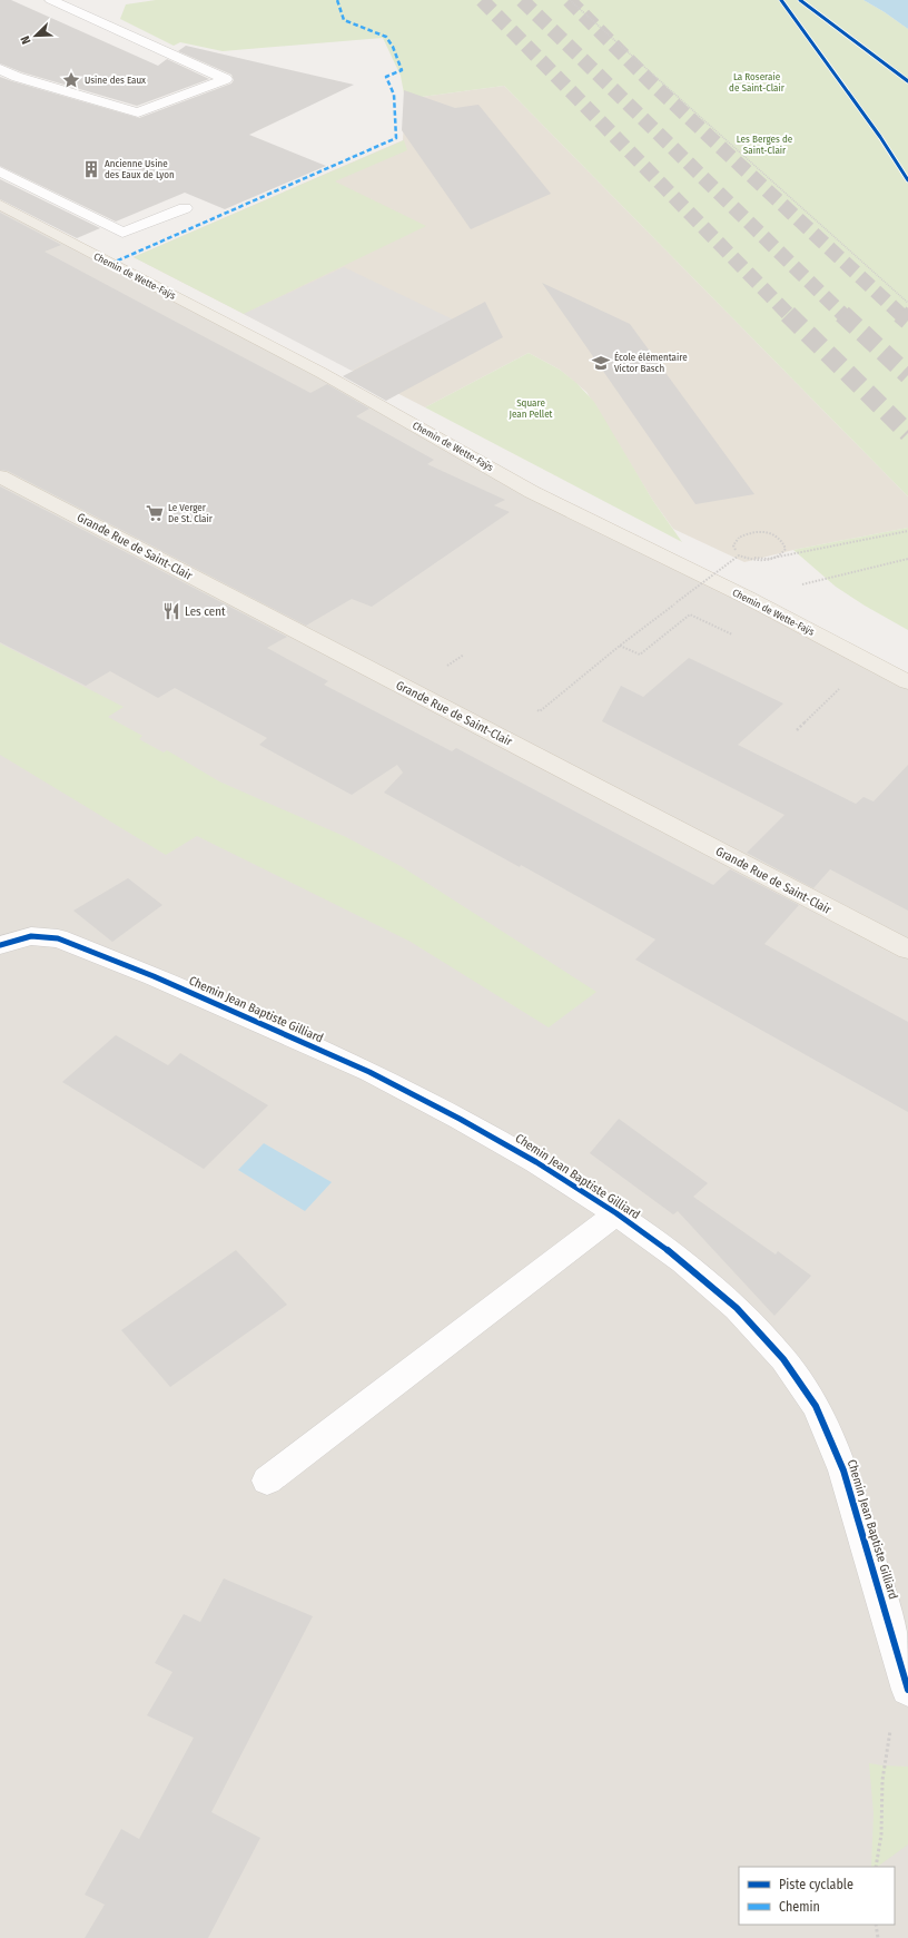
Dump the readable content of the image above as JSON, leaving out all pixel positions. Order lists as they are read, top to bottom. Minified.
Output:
{"streets":{"main road":["Chemin de Wette-Faÿs","Grande Rue de Saint-Clair"],"street":["Chemin Jean Baptiste Gilliard"]},"parks":["La Roseraie de Saint-Clair","Les Berges de Saint-Clair","Square Jean Pellet"],"places":{"place":["Usine des Eaux"],"building":["Ancienne Usine des Eaux de Lyon"],"school or university":["École élémentaire Victor Basch"],"supermarket":["Le Verger De St. Clair"],"restaurant":["Les cent"]},"legend":["Piste cyclable","Chemin"],"north":"bottom left"}
